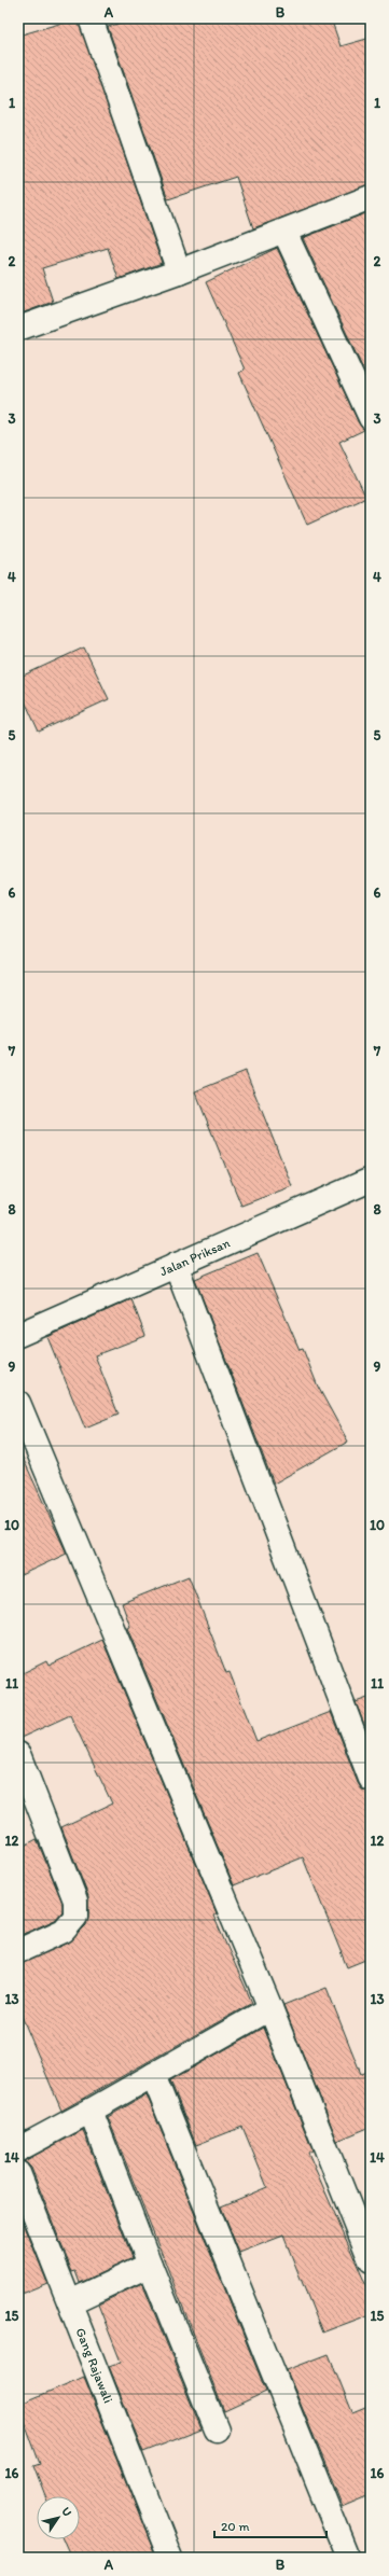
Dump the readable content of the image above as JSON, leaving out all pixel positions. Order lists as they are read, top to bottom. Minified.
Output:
{"streets":{"street":["Jalan Priksan","Gang Rajawali"]},"scale_bar":"20 m","north":"top right","grid":{"columns":["A","B"],"rows":["1","2","3","4","5","6","7","8","9","10","11","12","13","14","15","16"]}}
